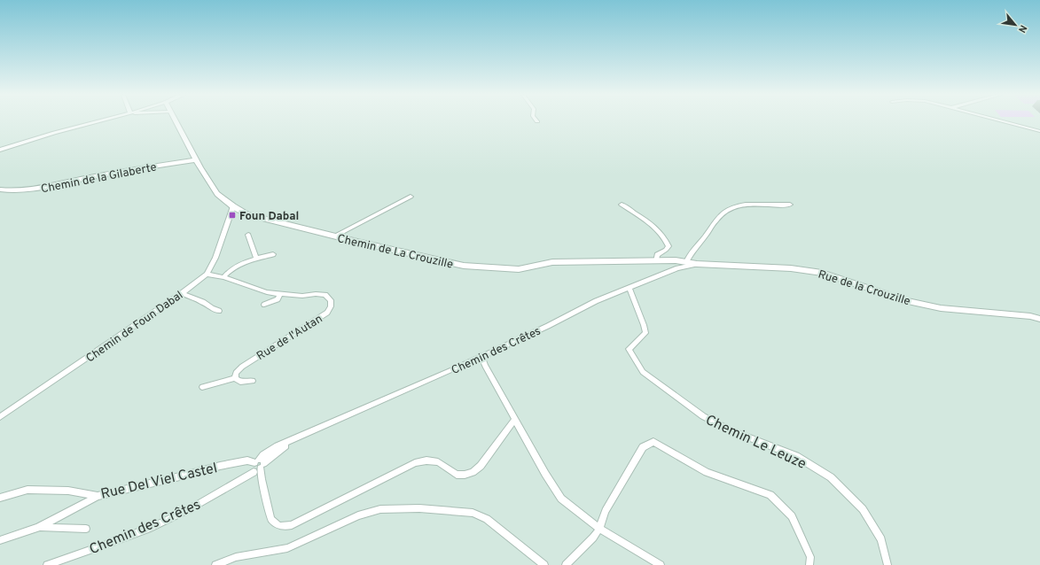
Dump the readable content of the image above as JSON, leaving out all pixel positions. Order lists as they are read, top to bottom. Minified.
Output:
{"streets":{"street":["Chemin de la Gilaberte","Chemin de La Crouzille","Rue de la Crouzille","Chemin de Foun Dabal","Rue de l'Autan","Chemin des Crêtes","Chemin Le Leuze","Rue Del Viel Castel"]},"crossings":[["Chemin de la Gilaberte","Chemin de La Crouzille"],["Chemin de La Crouzille","Rue de la Crouzille"],["Chemin de La Crouzille","Chemin de Foun Dabal"],["Rue de la Crouzille","Chemin des Crêtes"],["Chemin de Foun Dabal","Rue de l'Autan"],["Chemin des Crêtes","Chemin Le Leuze"],["Chemin des Crêtes","Rue Del Viel Castel"]],"places":{"transit":["Foun Dabal"]},"north":"bottom right"}
